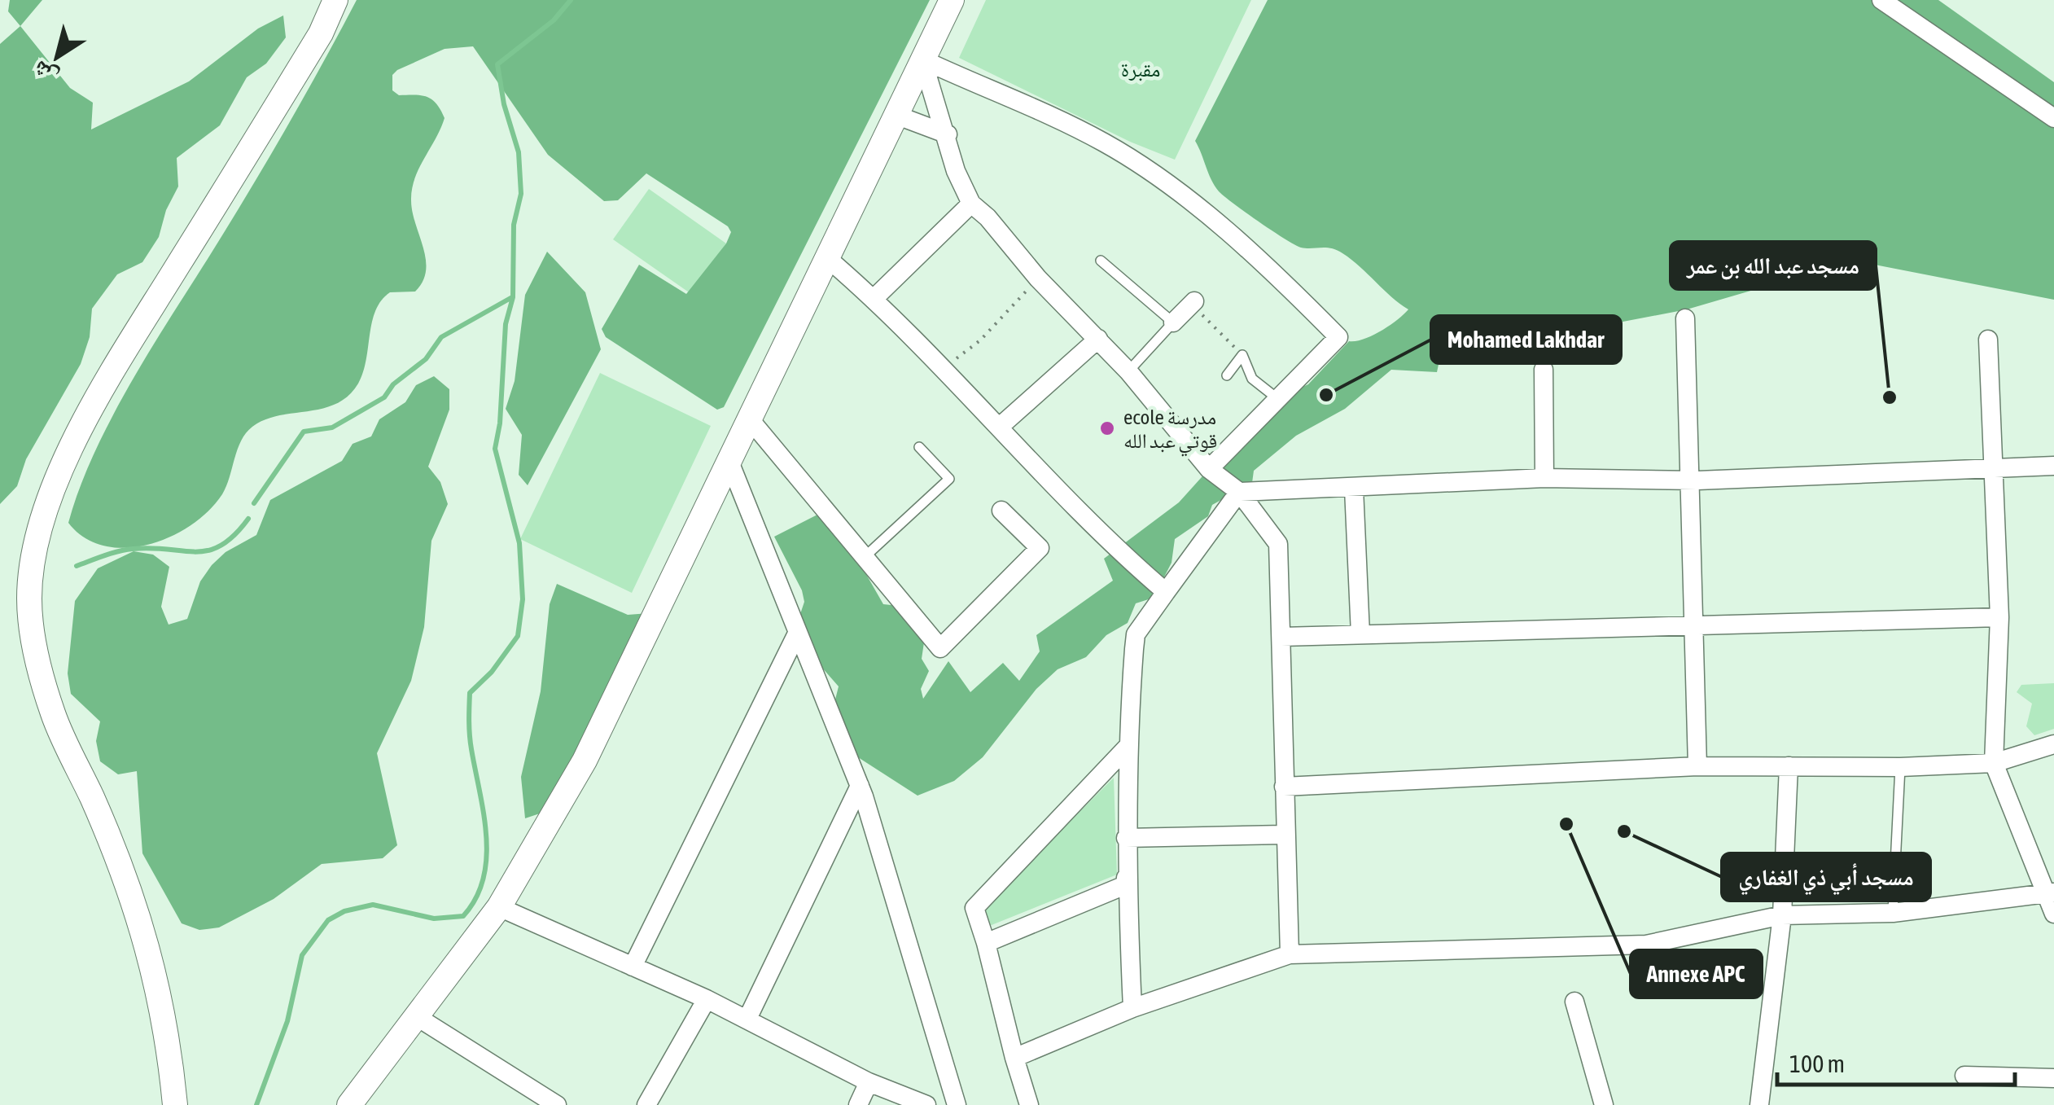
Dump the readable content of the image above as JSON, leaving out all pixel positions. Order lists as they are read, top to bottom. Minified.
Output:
{"parks":["مقبرة"],"places":["Mohamed Lakhdar","مسجد عبد الله بن عمر","ecole مدرسة قوتي عبد الله","Annexe APC","مسجد أبي ذي الغفاري"],"scale_bar":"100 m","north":"bottom left"}
